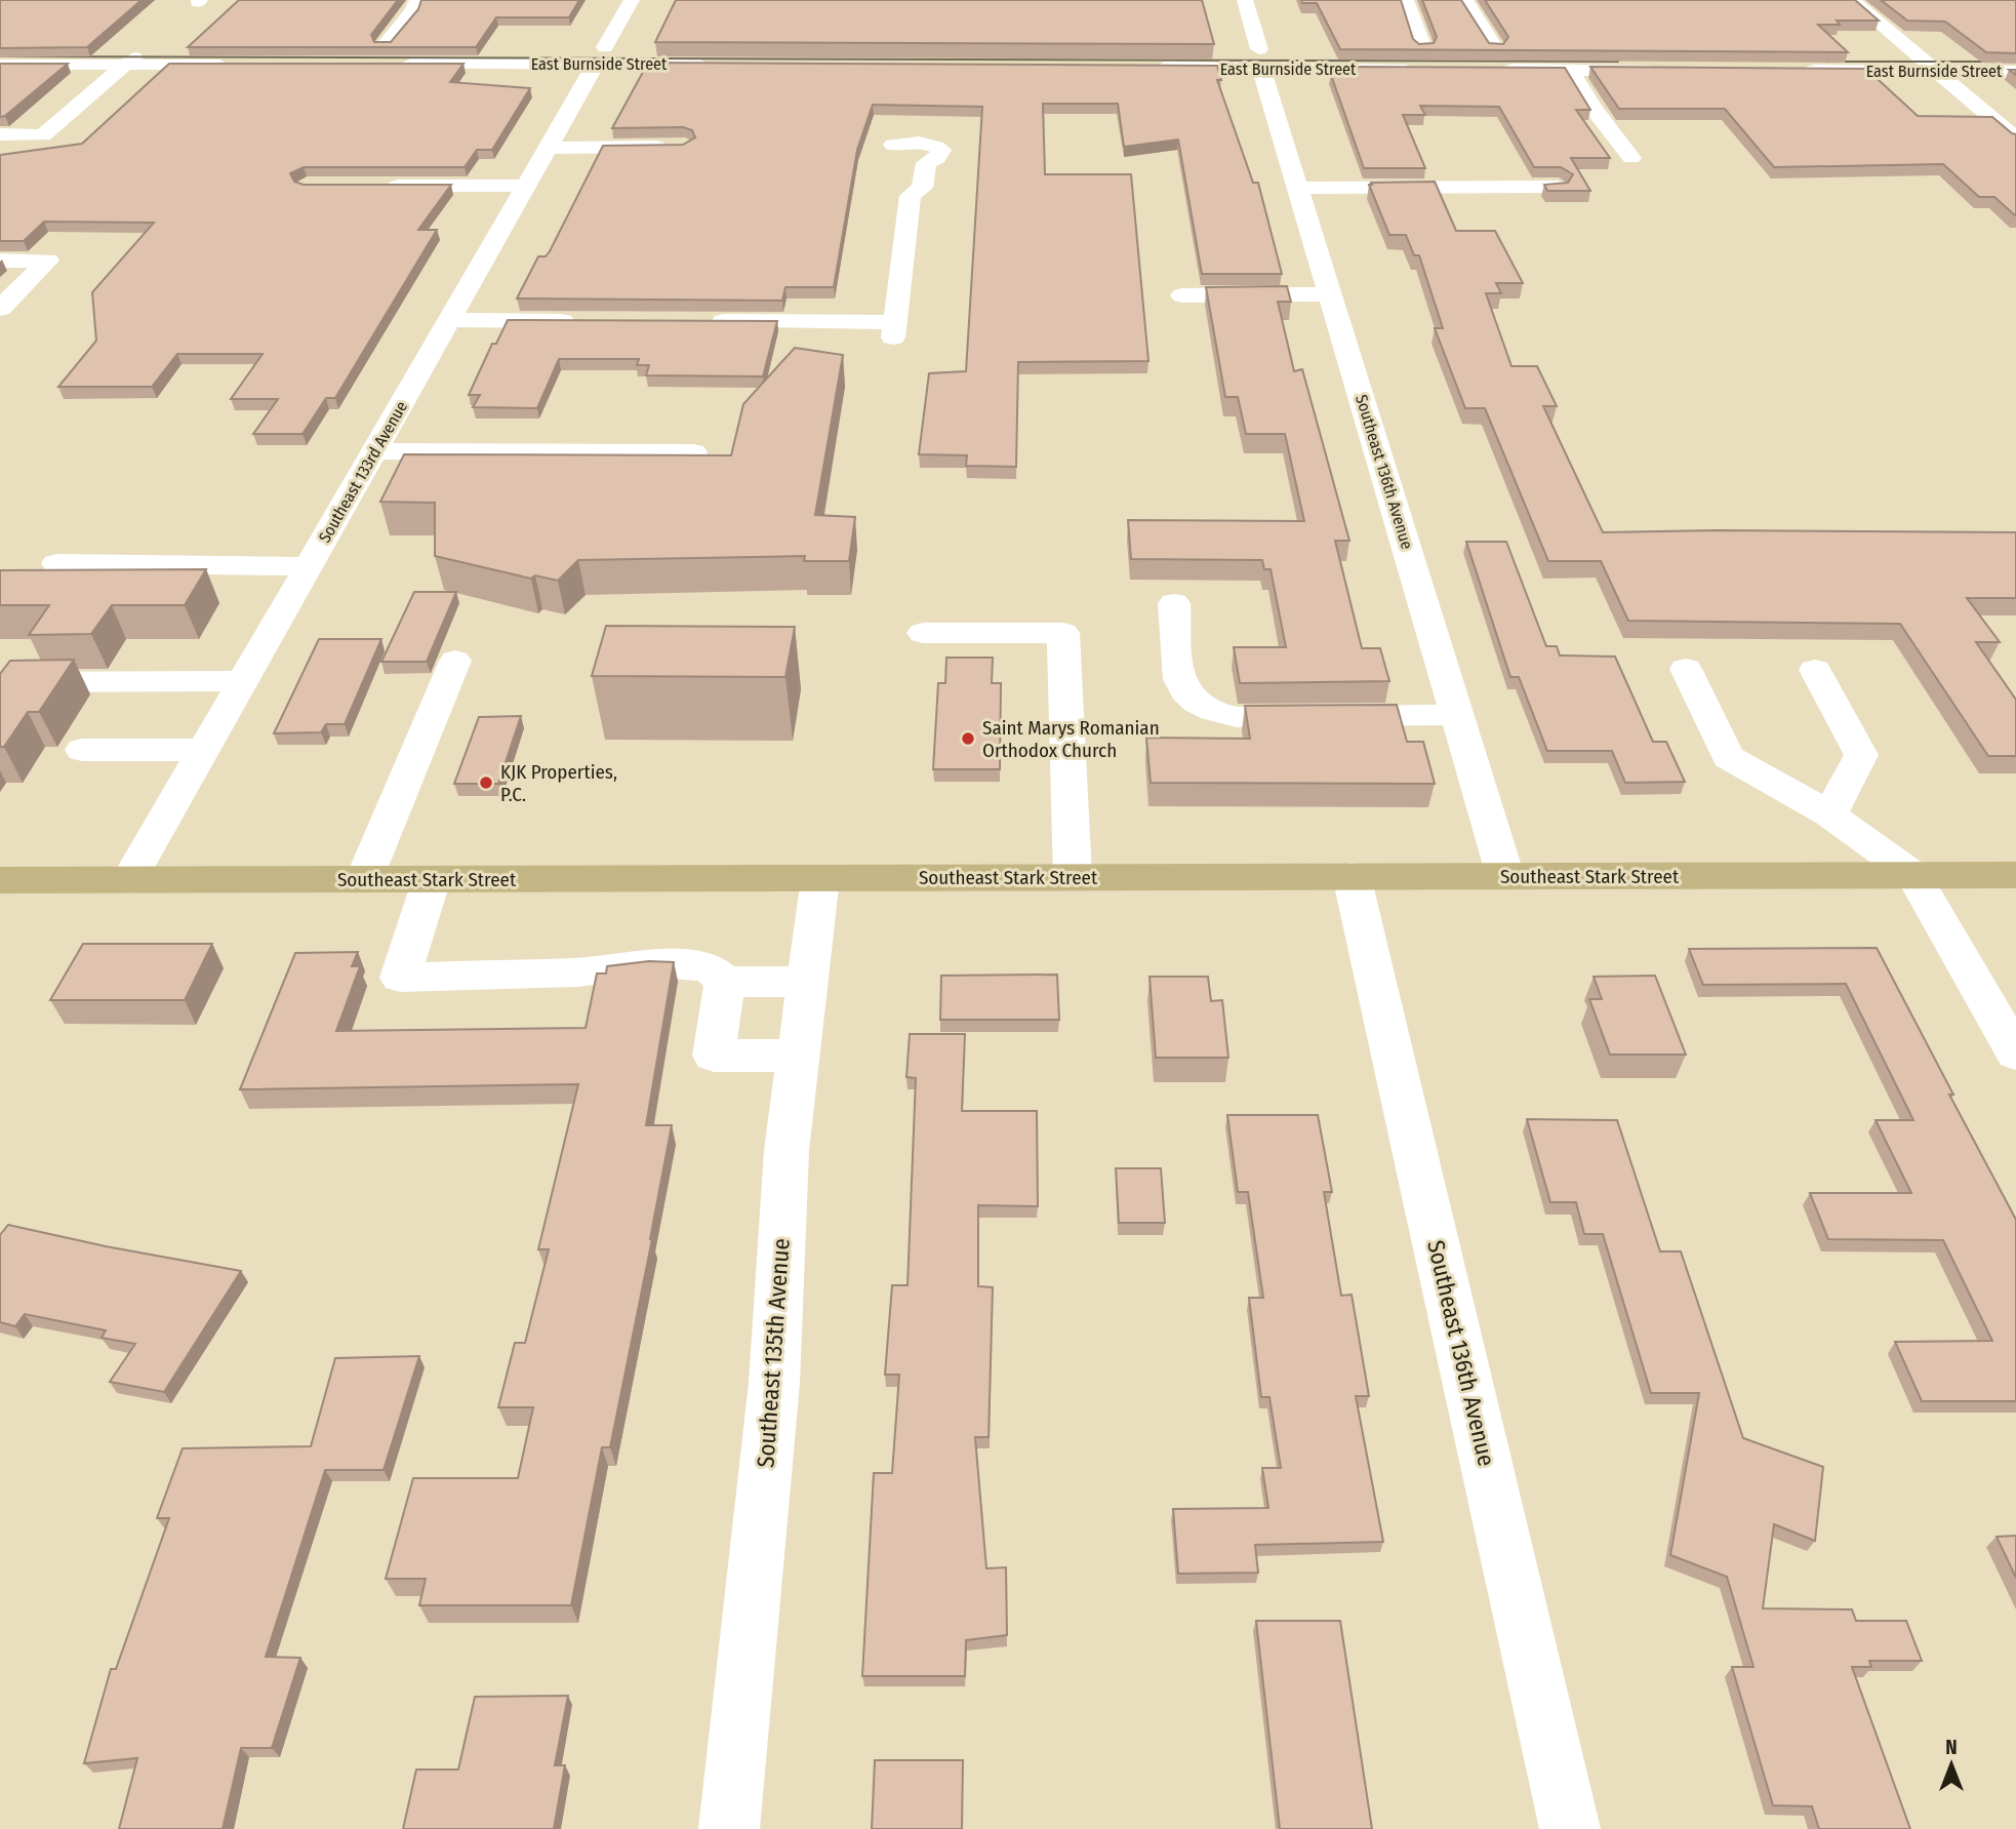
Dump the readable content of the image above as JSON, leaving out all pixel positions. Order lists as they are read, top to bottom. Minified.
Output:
{"streets":{"main road":["Southeast Stark Street"],"street":["East Burnside Street","Southeast 133rd Avenue","Southeast 136th Avenue","Southeast 135th Avenue"]},"crossings":[["East Burnside Street","Southeast 133rd Avenue"],["East Burnside Street","Southeast 136th Avenue"],["Southeast 133rd Avenue","Southeast Stark Street"],["Southeast 136th Avenue","Southeast Stark Street"],["Southeast Stark Street","Southeast 135th Avenue"]],"places":["Saint Marys Romanian Orthodox Church","KJK Properties, P.C."],"north":"top"}
